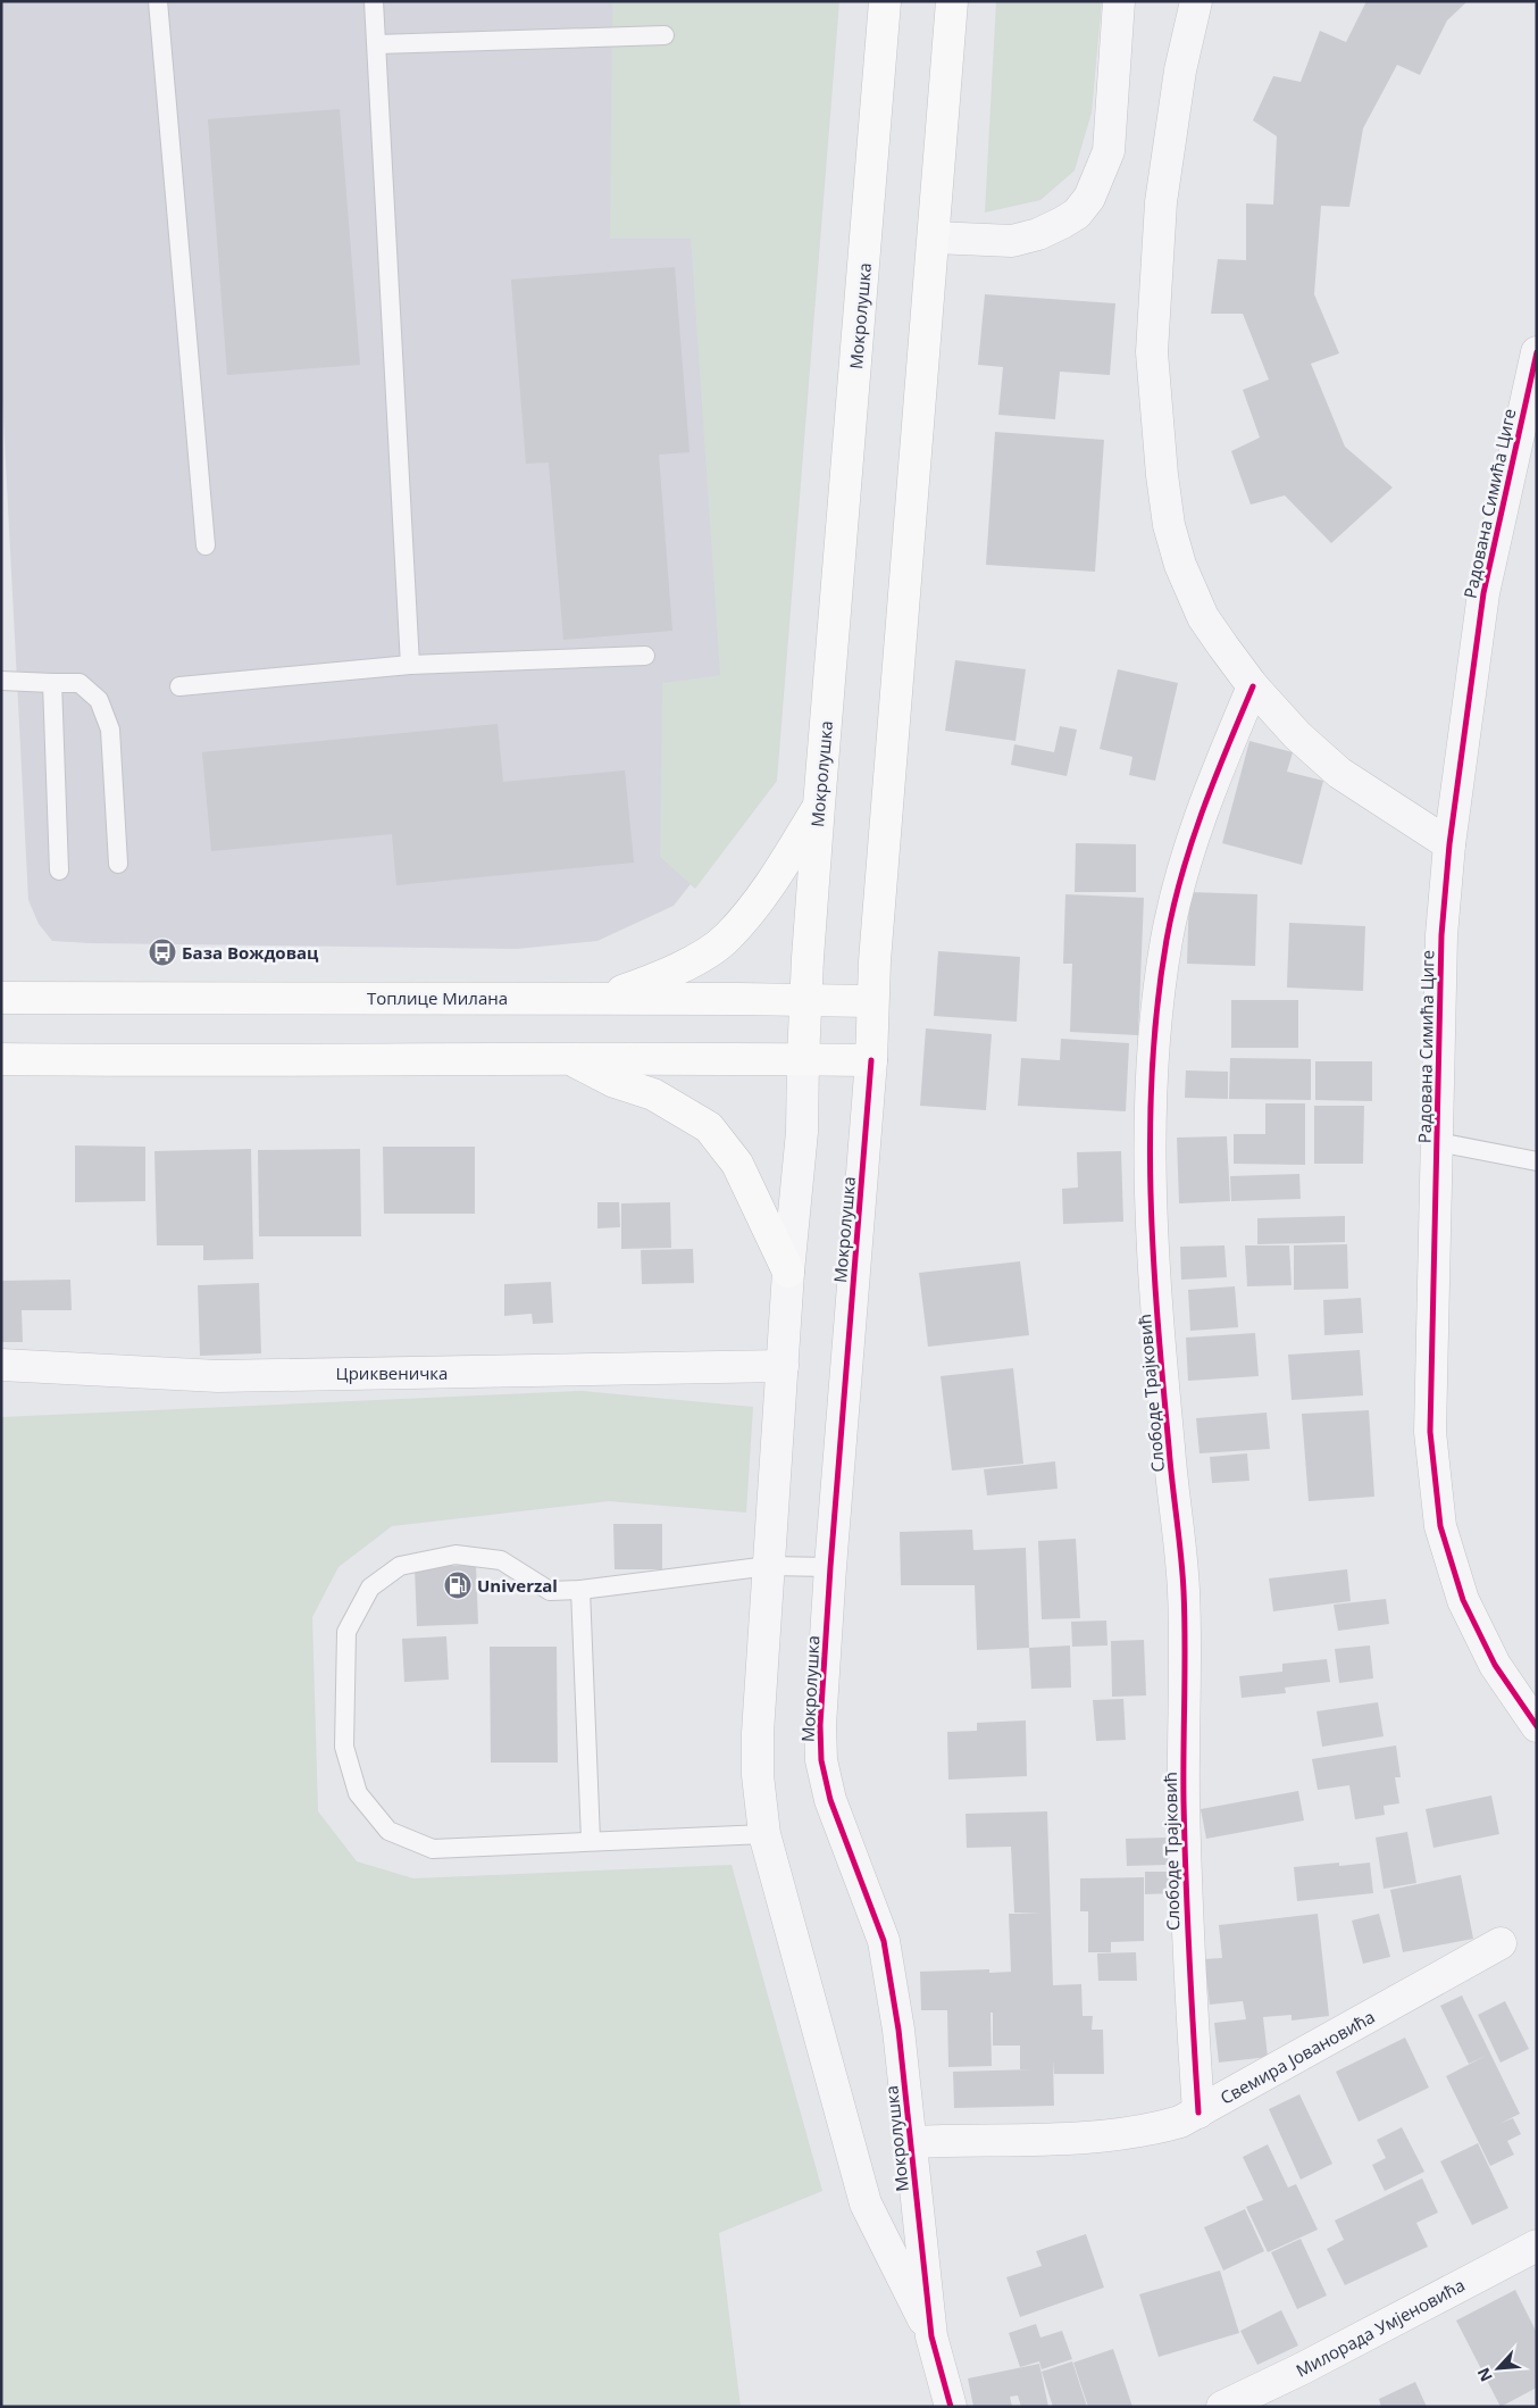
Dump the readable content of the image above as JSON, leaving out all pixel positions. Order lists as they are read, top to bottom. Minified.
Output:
{"streets":{"main road":["Мокролушка","Топлице Милана"],"street":["Радована Симића Циге","Цриквеничка","Слободе Трајковић","Свемира Јовановића","Милорада Умјеновића"]},"crossings":[["Мокролушка","Топлице Милана"],["Мокролушка","Цриквеничка"],["Мокролушка","Свемира Јовановића"],["Слободе Трајковић","Свемира Јовановића"]],"places":{"bus stop":["База Вождовац"],"fuel station":["Univerzal"]},"north":"bottom left"}
